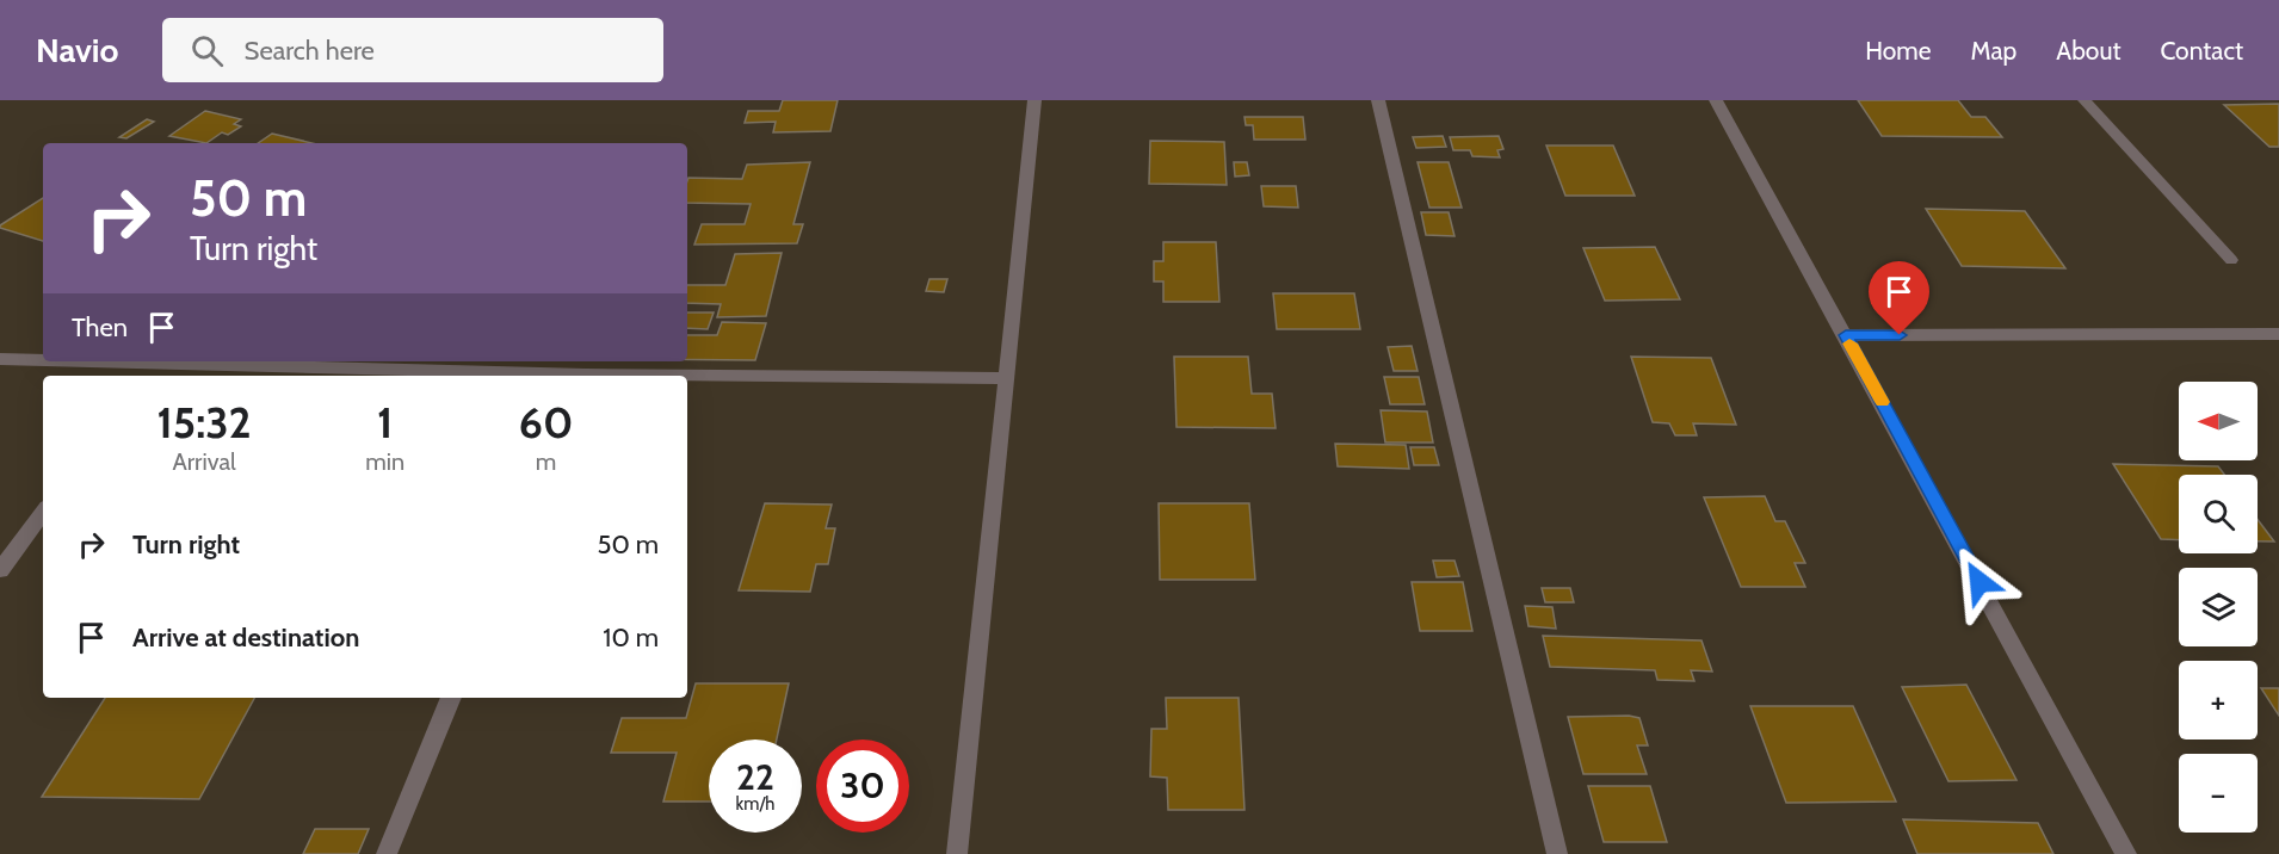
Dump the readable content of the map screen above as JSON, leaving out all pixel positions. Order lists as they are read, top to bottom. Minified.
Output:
{"north":"left","page":{"header":"Navio","search":"Search here","nav":["Home","Map","About","Contact"],"turn":["50 m","Turn right"],"then":"Then","eta":["15:32","Arrival","1","min","60","m"],"map_buttons":["+","−"],"list":[{"name":"Turn right","value":"50 m"},{"name":"Arrive at destination","value":"10 m"}],"speed":"22 km/h","limit":"30"}}
